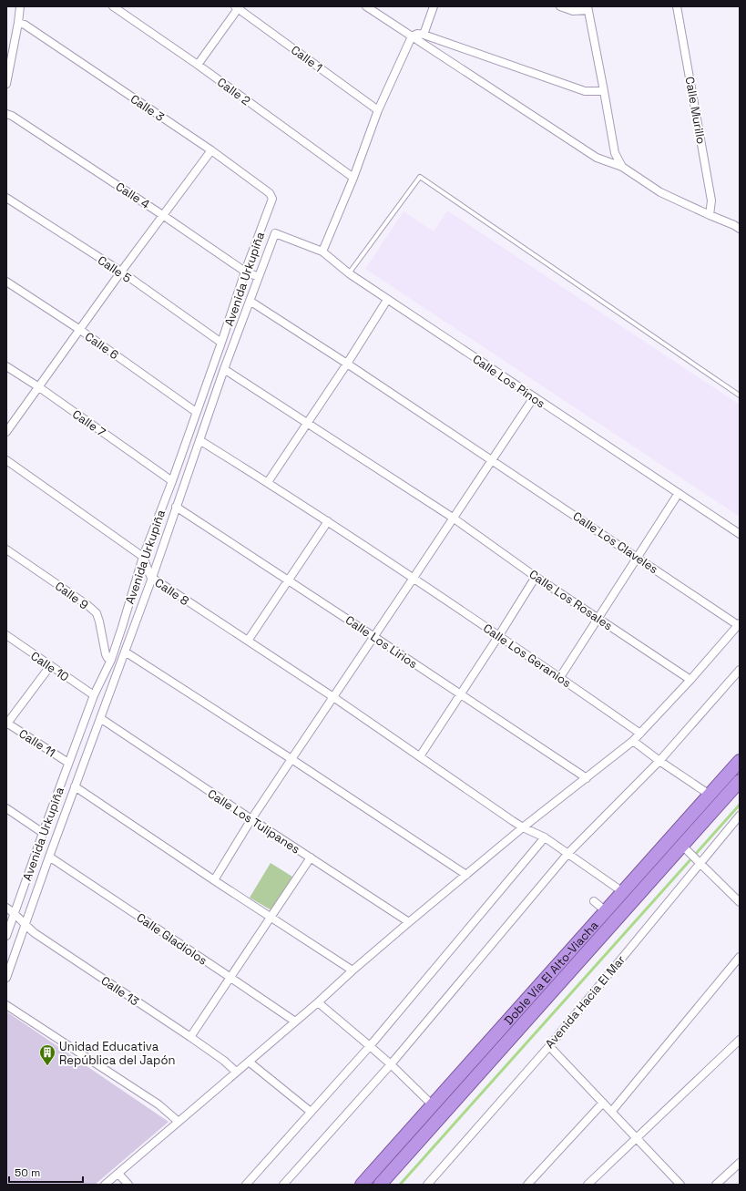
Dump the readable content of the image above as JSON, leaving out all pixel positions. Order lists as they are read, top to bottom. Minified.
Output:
{"streets":{"highway":["Doble Vía El Alto-Viacha"],"street":["Calle 1","Calle 2","Calle 3","Calle Murillo","Calle 4","Calle 5","Avenida Urkupiña","Calle 6","Calle Los Pinos","Calle 7","Calle Los Claveles","Calle 8","Calle 9","Calle Los Rosales","Calle Los Lirios","Calle Los Geranios","Calle 10","Calle 11","Calle Los Tulipanes","Calle Gladiolos","Calle 13","Avenida Hacia El Mar"]},"crossings":[["Calle 3","Avenida Urkupiña"],["Calle 4","Avenida Urkupiña"],["Calle 4","Calle Los Pinos"],["Calle 5","Avenida Urkupiña"],["Avenida Urkupiña","Calle 6"],["Avenida Urkupiña","Calle 7"],["Avenida Urkupiña","Calle 8"],["Avenida Urkupiña","Calle 9"],["Avenida Urkupiña","Calle 10"],["Avenida Urkupiña","Calle 11"],["Avenida Urkupiña","Calle 13"],["Calle 8","Doble Vía El Alto-Viacha"]],"places":{"building":["Unidad Educativa República del Japón"]},"scale_bar":"50 m"}
